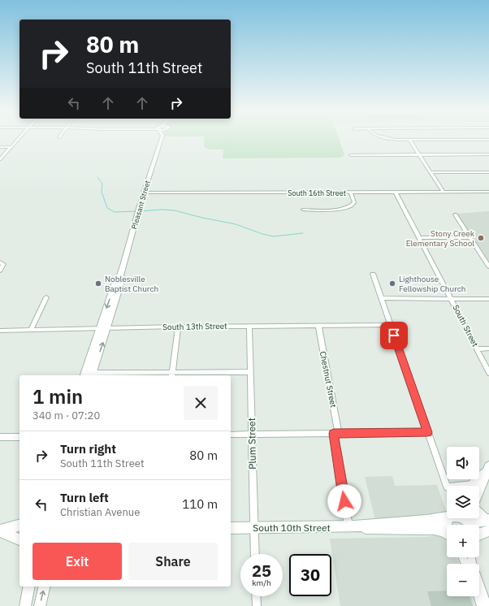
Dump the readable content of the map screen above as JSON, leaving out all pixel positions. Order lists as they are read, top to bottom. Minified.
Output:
{"streets":{"main road":["South 10th Street"],"street":["South 16th Street","Pleasant Street","South Street","South 13th Street","Chestnut Street","Plum Street"]},"crossings":[["South 16th Street","Pleasant Street"],["South 16th Street","South Street"],["Pleasant Street","South 13th Street"],["South 13th Street","Chestnut Street"],["South 13th Street","Plum Street"],["Chestnut Street","South 10th Street"],["Plum Street","South 10th Street"]],"places":["Stony Creek Elementary School","Noblesville Baptist Church","Lighthouse Fellowship Church"],"page":{"turn":["80 m","South 11th Street"],"heading":["1 min","340 m · 07:20"],"list":[{"name":"Turn right","note":"South 11th Street","value":"80 m"},{"name":"Turn left","note":"Christian Avenue","value":"110 m"}],"map_buttons":["+","−"],"buttons":["Exit","Share"],"speed":"25 km/h","limit":"30"}}
